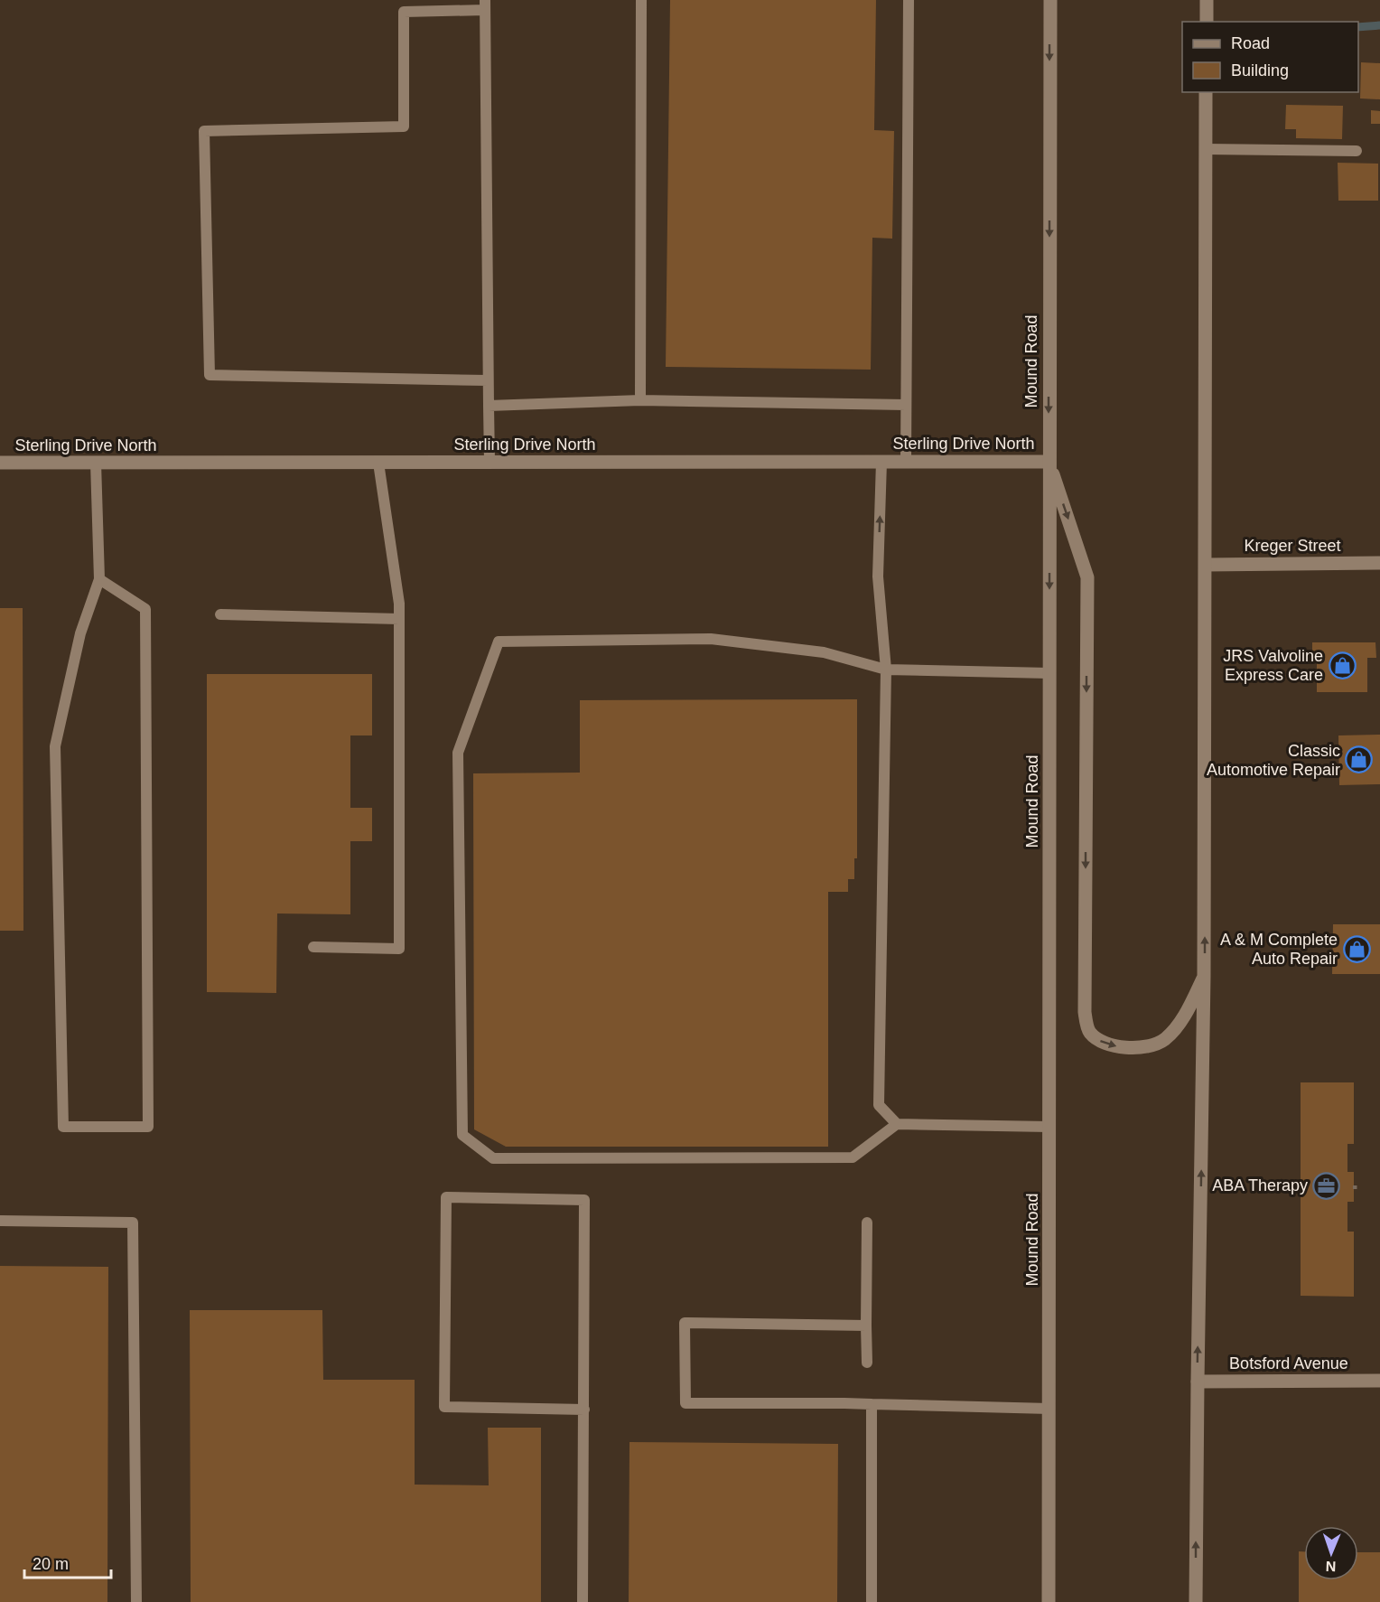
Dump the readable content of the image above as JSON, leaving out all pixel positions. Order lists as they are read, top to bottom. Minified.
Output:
{"streets":{"main road":["Mound Road","Sterling Drive North","Kreger Street","Botsford Avenue"]},"crossings":[["Mound Road","Sterling Drive North"]],"one_way":["Mound Road"],"places":{"shop":["JRS Valvoline Express Care","Classic Automotive Repair","A & M Complete Auto Repair"],"office":["ABA Therapy"]},"legend":["Road","Building"],"scale_bar":"20 m","north":"bottom"}
